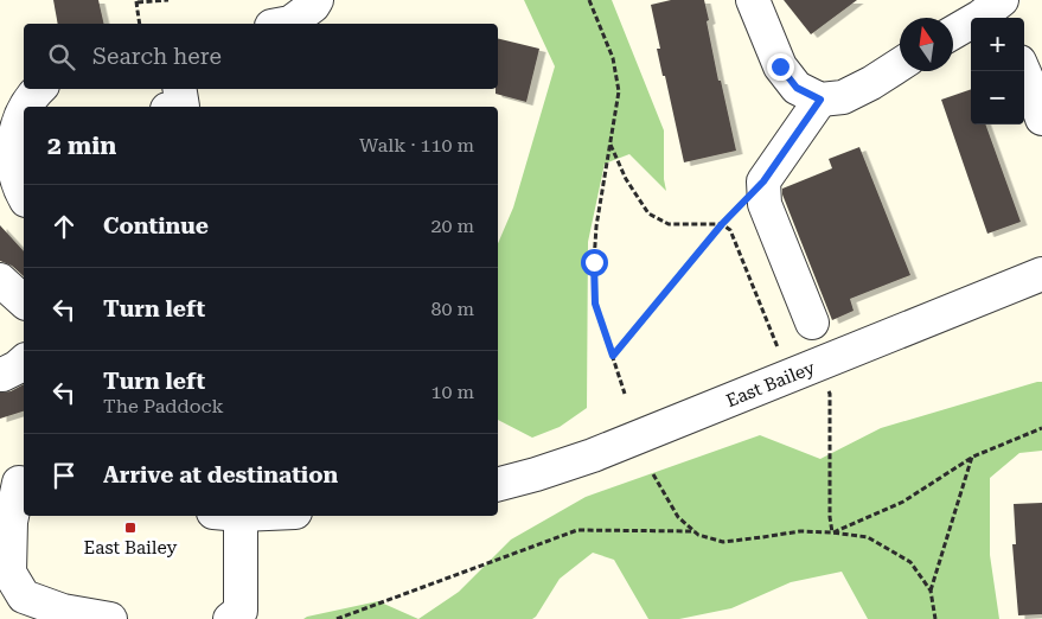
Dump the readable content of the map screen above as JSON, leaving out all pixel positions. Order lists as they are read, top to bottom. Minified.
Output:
{"streets":{"street":["East Bailey"]},"places":{"transit":["East Bailey"]},"north":"top","page":{"map_buttons":["+","−"],"search":"Search here","heading":["2 min","Walk · 110 m"],"list":[["Continue","20 m"],["Turn left","80 m"],["Turn left","The Paddock","10 m"],"Arrive at destination"]}}
